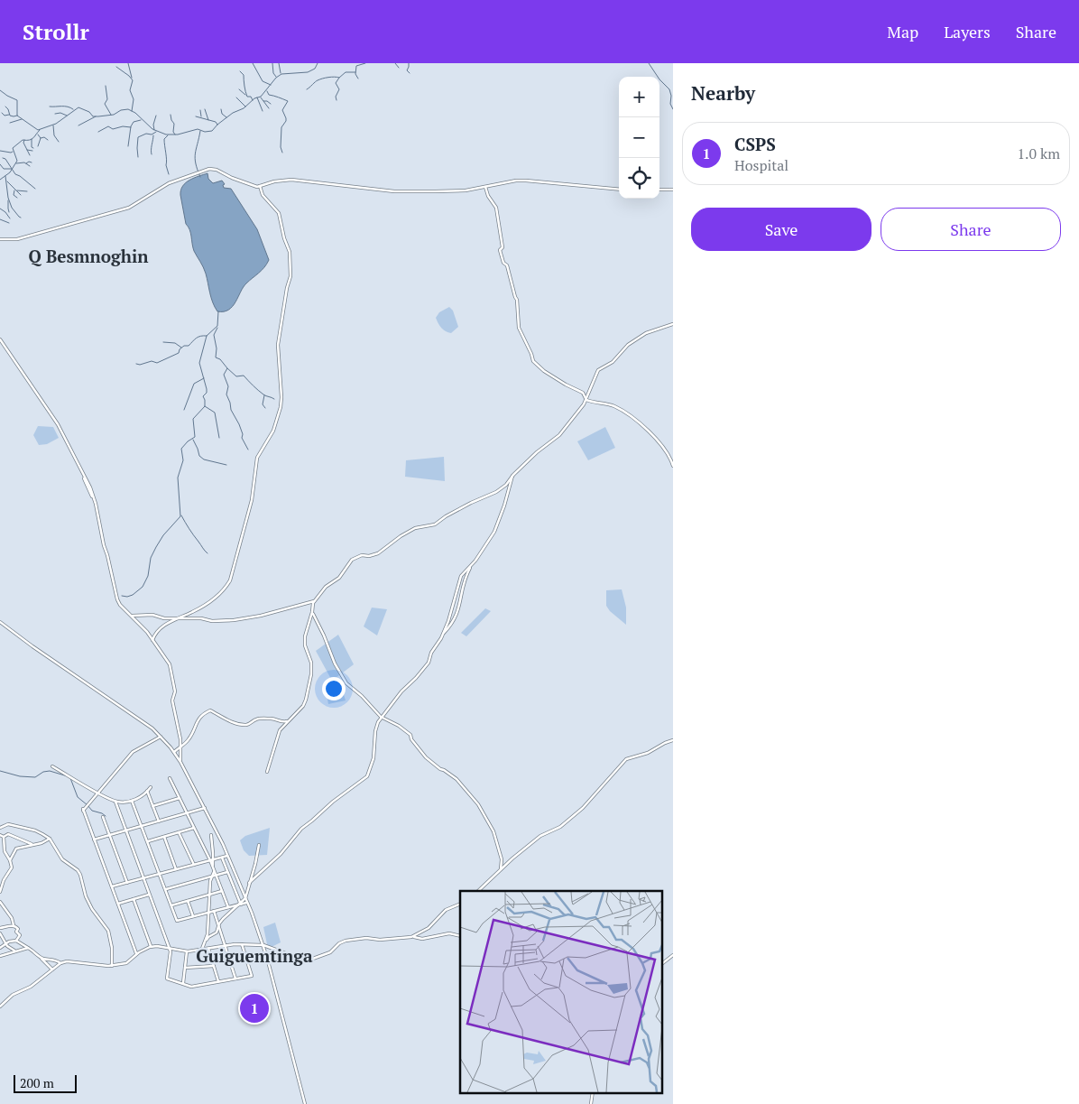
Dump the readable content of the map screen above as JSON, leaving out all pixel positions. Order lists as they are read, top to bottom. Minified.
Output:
{"districts":["Q Besmnoghin","Guiguemtinga"],"scale_bar":"200 m","page":{"header":"Strollr","nav":["Map","Layers","Share"],"heading":"Nearby","map_buttons":["+","−"],"list":[{"mark":"1","name":"CSPS","note":"Hospital","value":"1.0 km"}],"buttons":["Save","Share"],"pins":"1","scale":"200 m"}}
